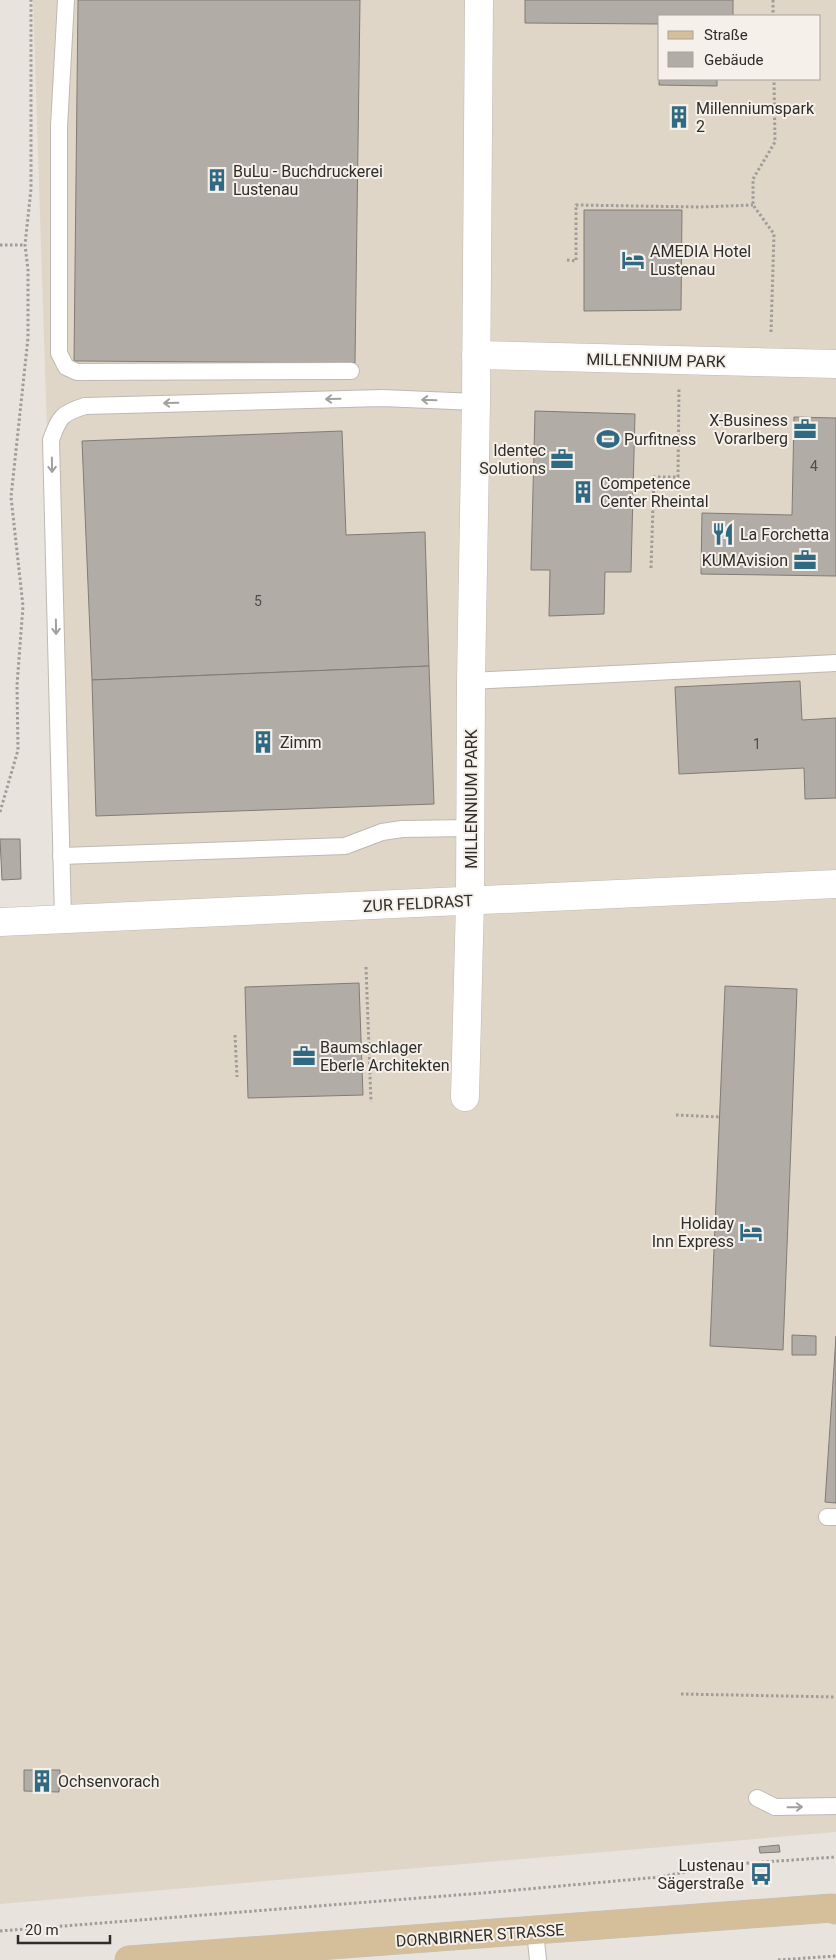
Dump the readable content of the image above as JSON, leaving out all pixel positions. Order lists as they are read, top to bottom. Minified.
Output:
{"streets":{"main road":["DORNBIRNER STRASSE"],"street":["MILLENNIUM PARK","ZUR FELDRAST"]},"crossings":[["MILLENNIUM PARK","ZUR FELDRAST"]],"places":{"building":["Millenniumspark 2","BuLu - Buchdruckerei Lustenau","Competence Center Rheintal","Zimm","Ochsenvorach"],"hotel":["AMEDIA Hotel Lustenau","Holiday Inn Express"],"office":["X-Business Vorarlberg","Identec Solutions","KUMAvision","Baumschlager Eberle Architekten"],"sports":["Purfitness"],"restaurant":["La Forchetta"],"bus stop":["Lustenau Sägerstraße"]},"house_numbers":["4","5","1"],"legend":["Straße","Gebäude"],"scale_bar":"20 m"}
